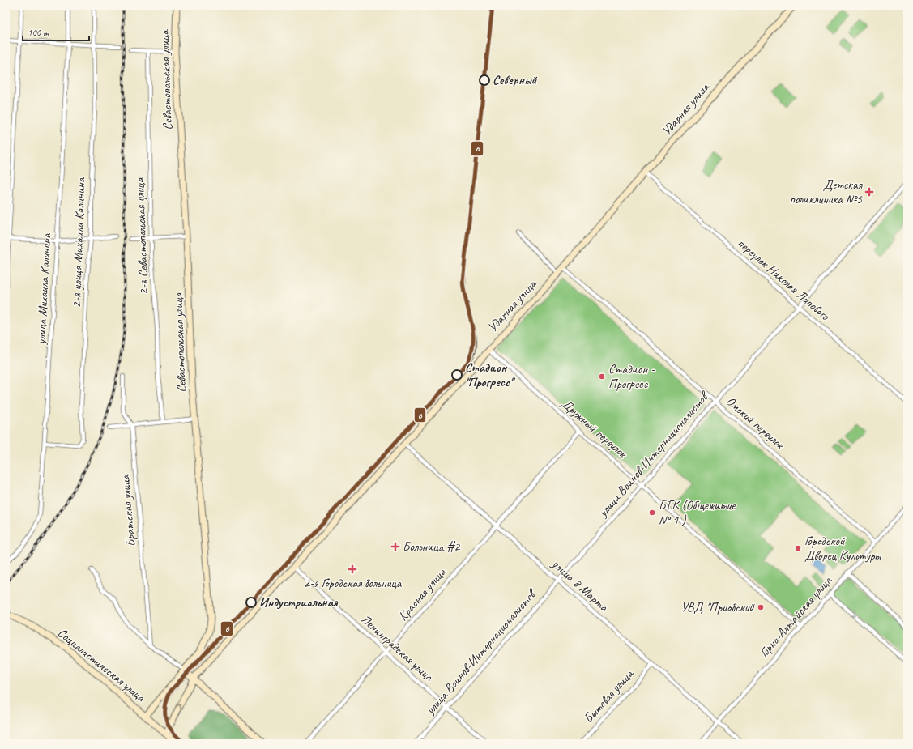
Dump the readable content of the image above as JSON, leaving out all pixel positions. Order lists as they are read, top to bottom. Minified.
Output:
{"streets":{"street":["Севастопольская улица","Ударная улица","2-я Севастопольская улица","2-я улица Михаила Калинина","переулок Николая Липового","улица Михаила Калинина","Омский переулок","Дружный переулок","улица Воинов-Интернационалистов","Братская улица","улица 8 Марта","Красная улица","Горно-Алтайская улица","Ленинградская улица","Социалистическая улица","Бытовая улица"]},"crossings":[["Севастопольская улица","Социалистическая улица"],["Ударная улица","переулок Николая Липового"],["Ударная улица","Омский переулок"],["Ударная улица","Дружный переулок"],["Ударная улица","улица 8 Марта"],["Ударная улица","Ленинградская улица"],["Ударная улица","Социалистическая улица"],["2-я улица Михаила Калинина","улица Михаила Калинина"],["переулок Николая Липового","улица Воинов-Интернационалистов"],["Омский переулок","улица Воинов-Интернационалистов"],["Омский переулок","Горно-Алтайская улица"],["Дружный переулок","улица Воинов-Интернационалистов"],["Дружный переулок","Красная улица"],["Дружный переулок","Горно-Алтайская улица"],["улица Воинов-Интернационалистов","улица 8 Марта"],["улица Воинов-Интернационалистов","Ленинградская улица"],["улица 8 Марта","Красная улица"],["улица 8 Марта","Горно-Алтайская улица"],["улица 8 Марта","Бытовая улица"],["Красная улица","Ленинградская улица"]],"places":{"other":["Северный","Стадион \"Прогресс\"","Стадион - Прогресс","БГК (Общежитие № 1 )","Городской Дворец Культуры","Индустриальная","УВД \"Приобский"],"health":["Детская поликлиника №5","Больница #2","2-я Городская больница"]},"lines":["transit line 6"],"scale_bar":"100 m"}
